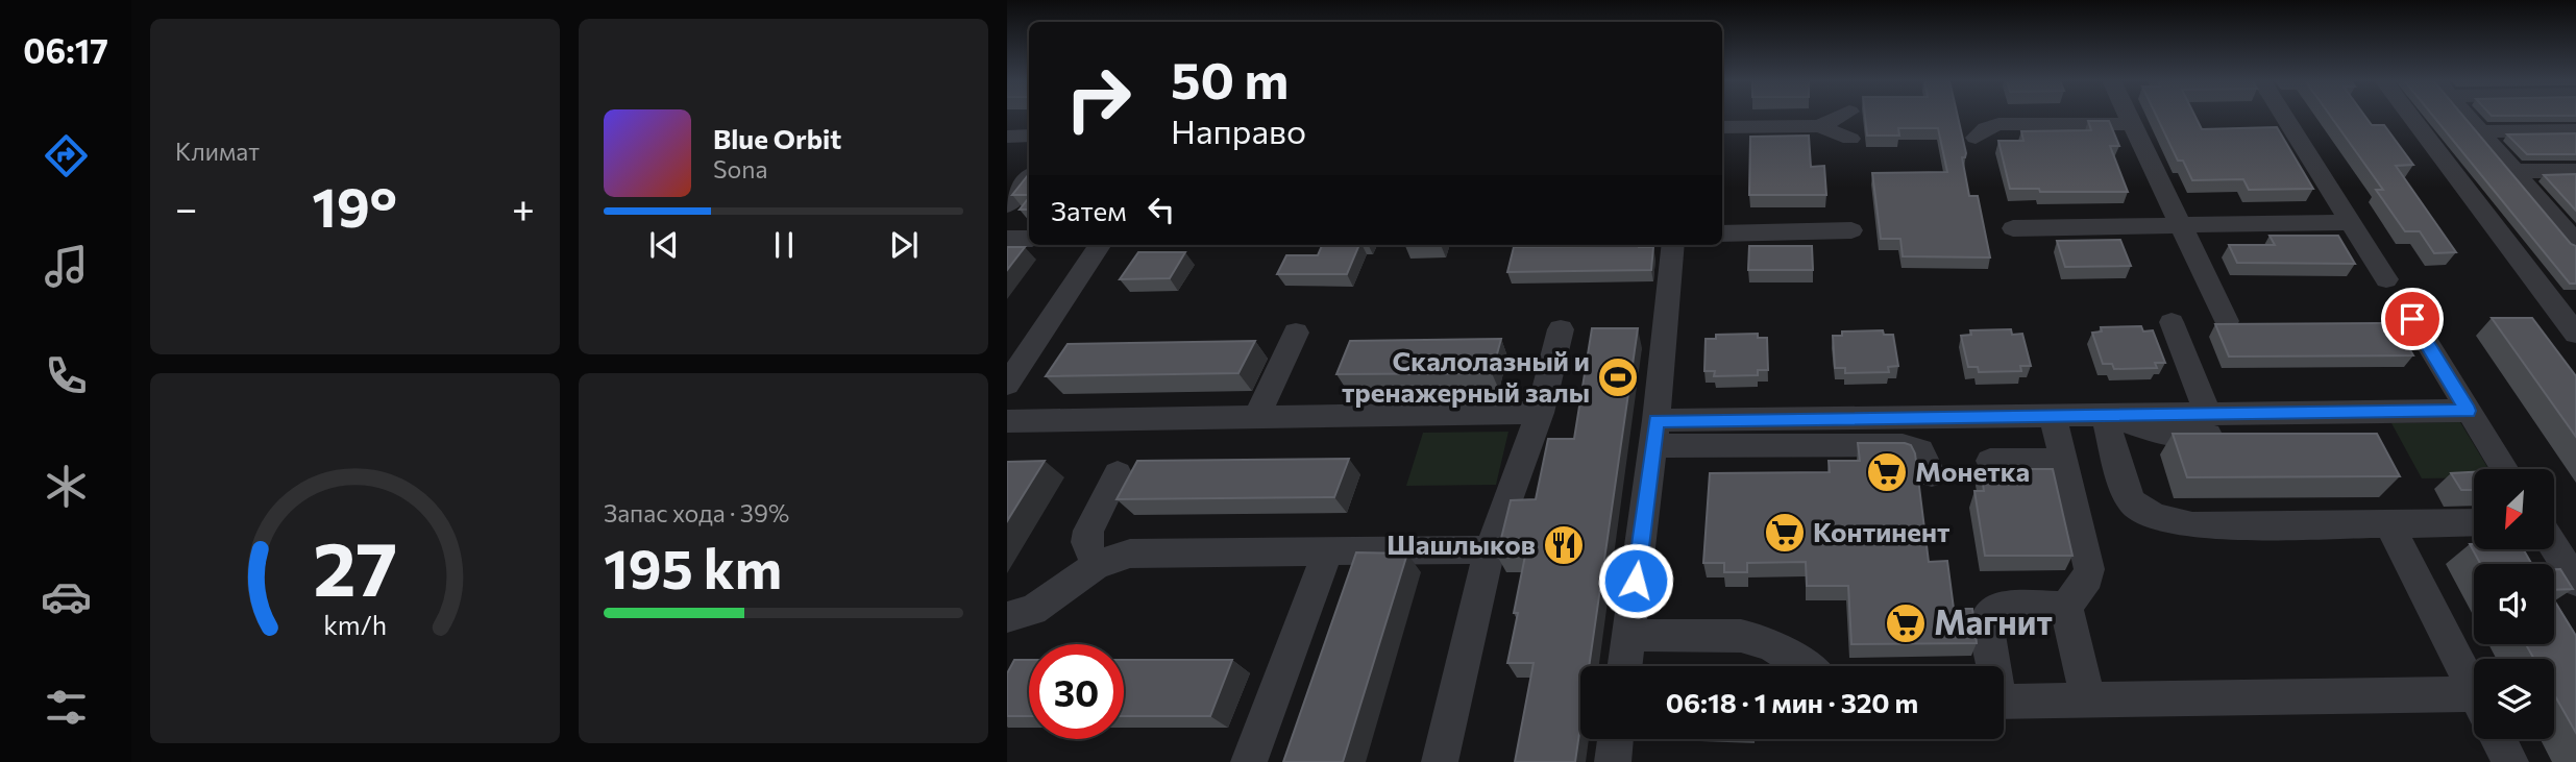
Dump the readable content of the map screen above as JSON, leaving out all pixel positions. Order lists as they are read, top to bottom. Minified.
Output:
{"places":{"sports":["Скалолазный и тренажерный залы"],"supermarket":["Монетка","Континент","Магнит"],"restaurant":["Шашлыков"]},"north":"bottom left","page":{"tabs":"06:17","tile":["Климат",["Запас хода · 39%","195 km"]],"turn":["50 m","Направо"],"song":["Blue Orbit","Sona"],"then":"Затем","heat":["−","19°","+"],"limit":"30","trip":"06:18 · 1 мин · 320 m","gauge":["27","km/h"]}}
